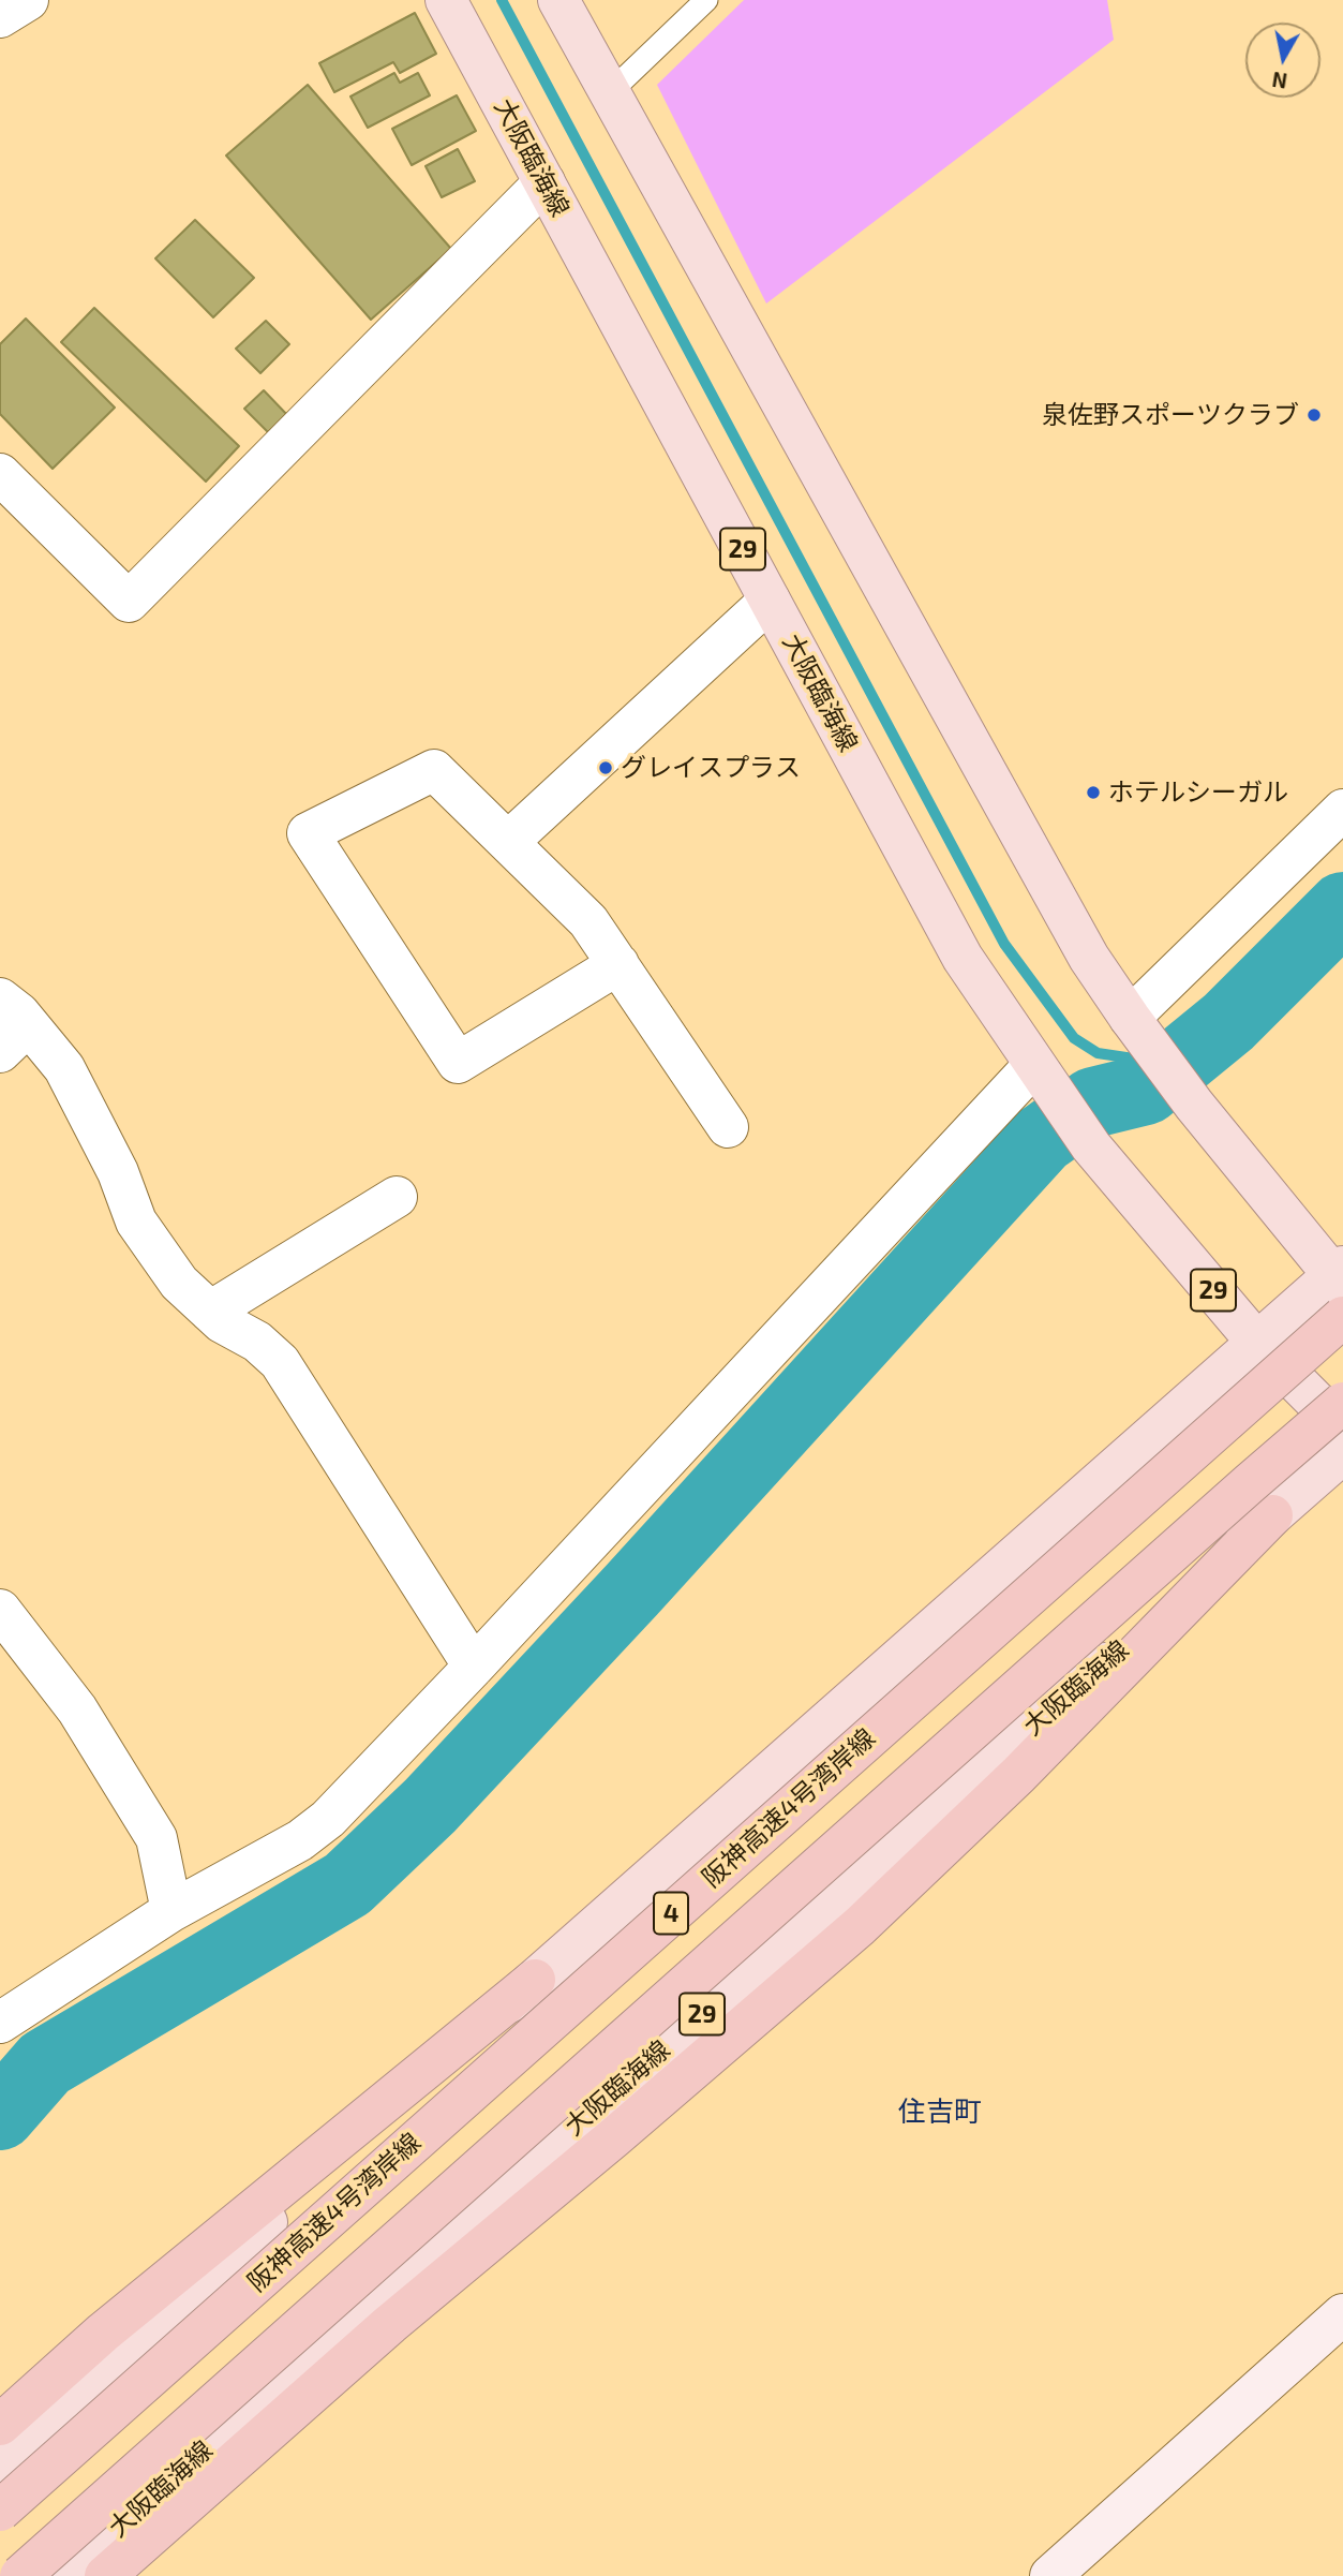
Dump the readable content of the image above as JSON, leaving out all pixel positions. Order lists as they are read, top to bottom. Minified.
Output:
{"streets":{"highway":["阪神高速4号湾岸線","4"],"main road":["大阪臨海線","29"]},"crossings":[["大阪臨海線","29"]],"districts":["住吉町"],"places":["泉佐野スポーツクラブ","グレイスプラス","ホテルシーガル"],"north":"bottom"}
